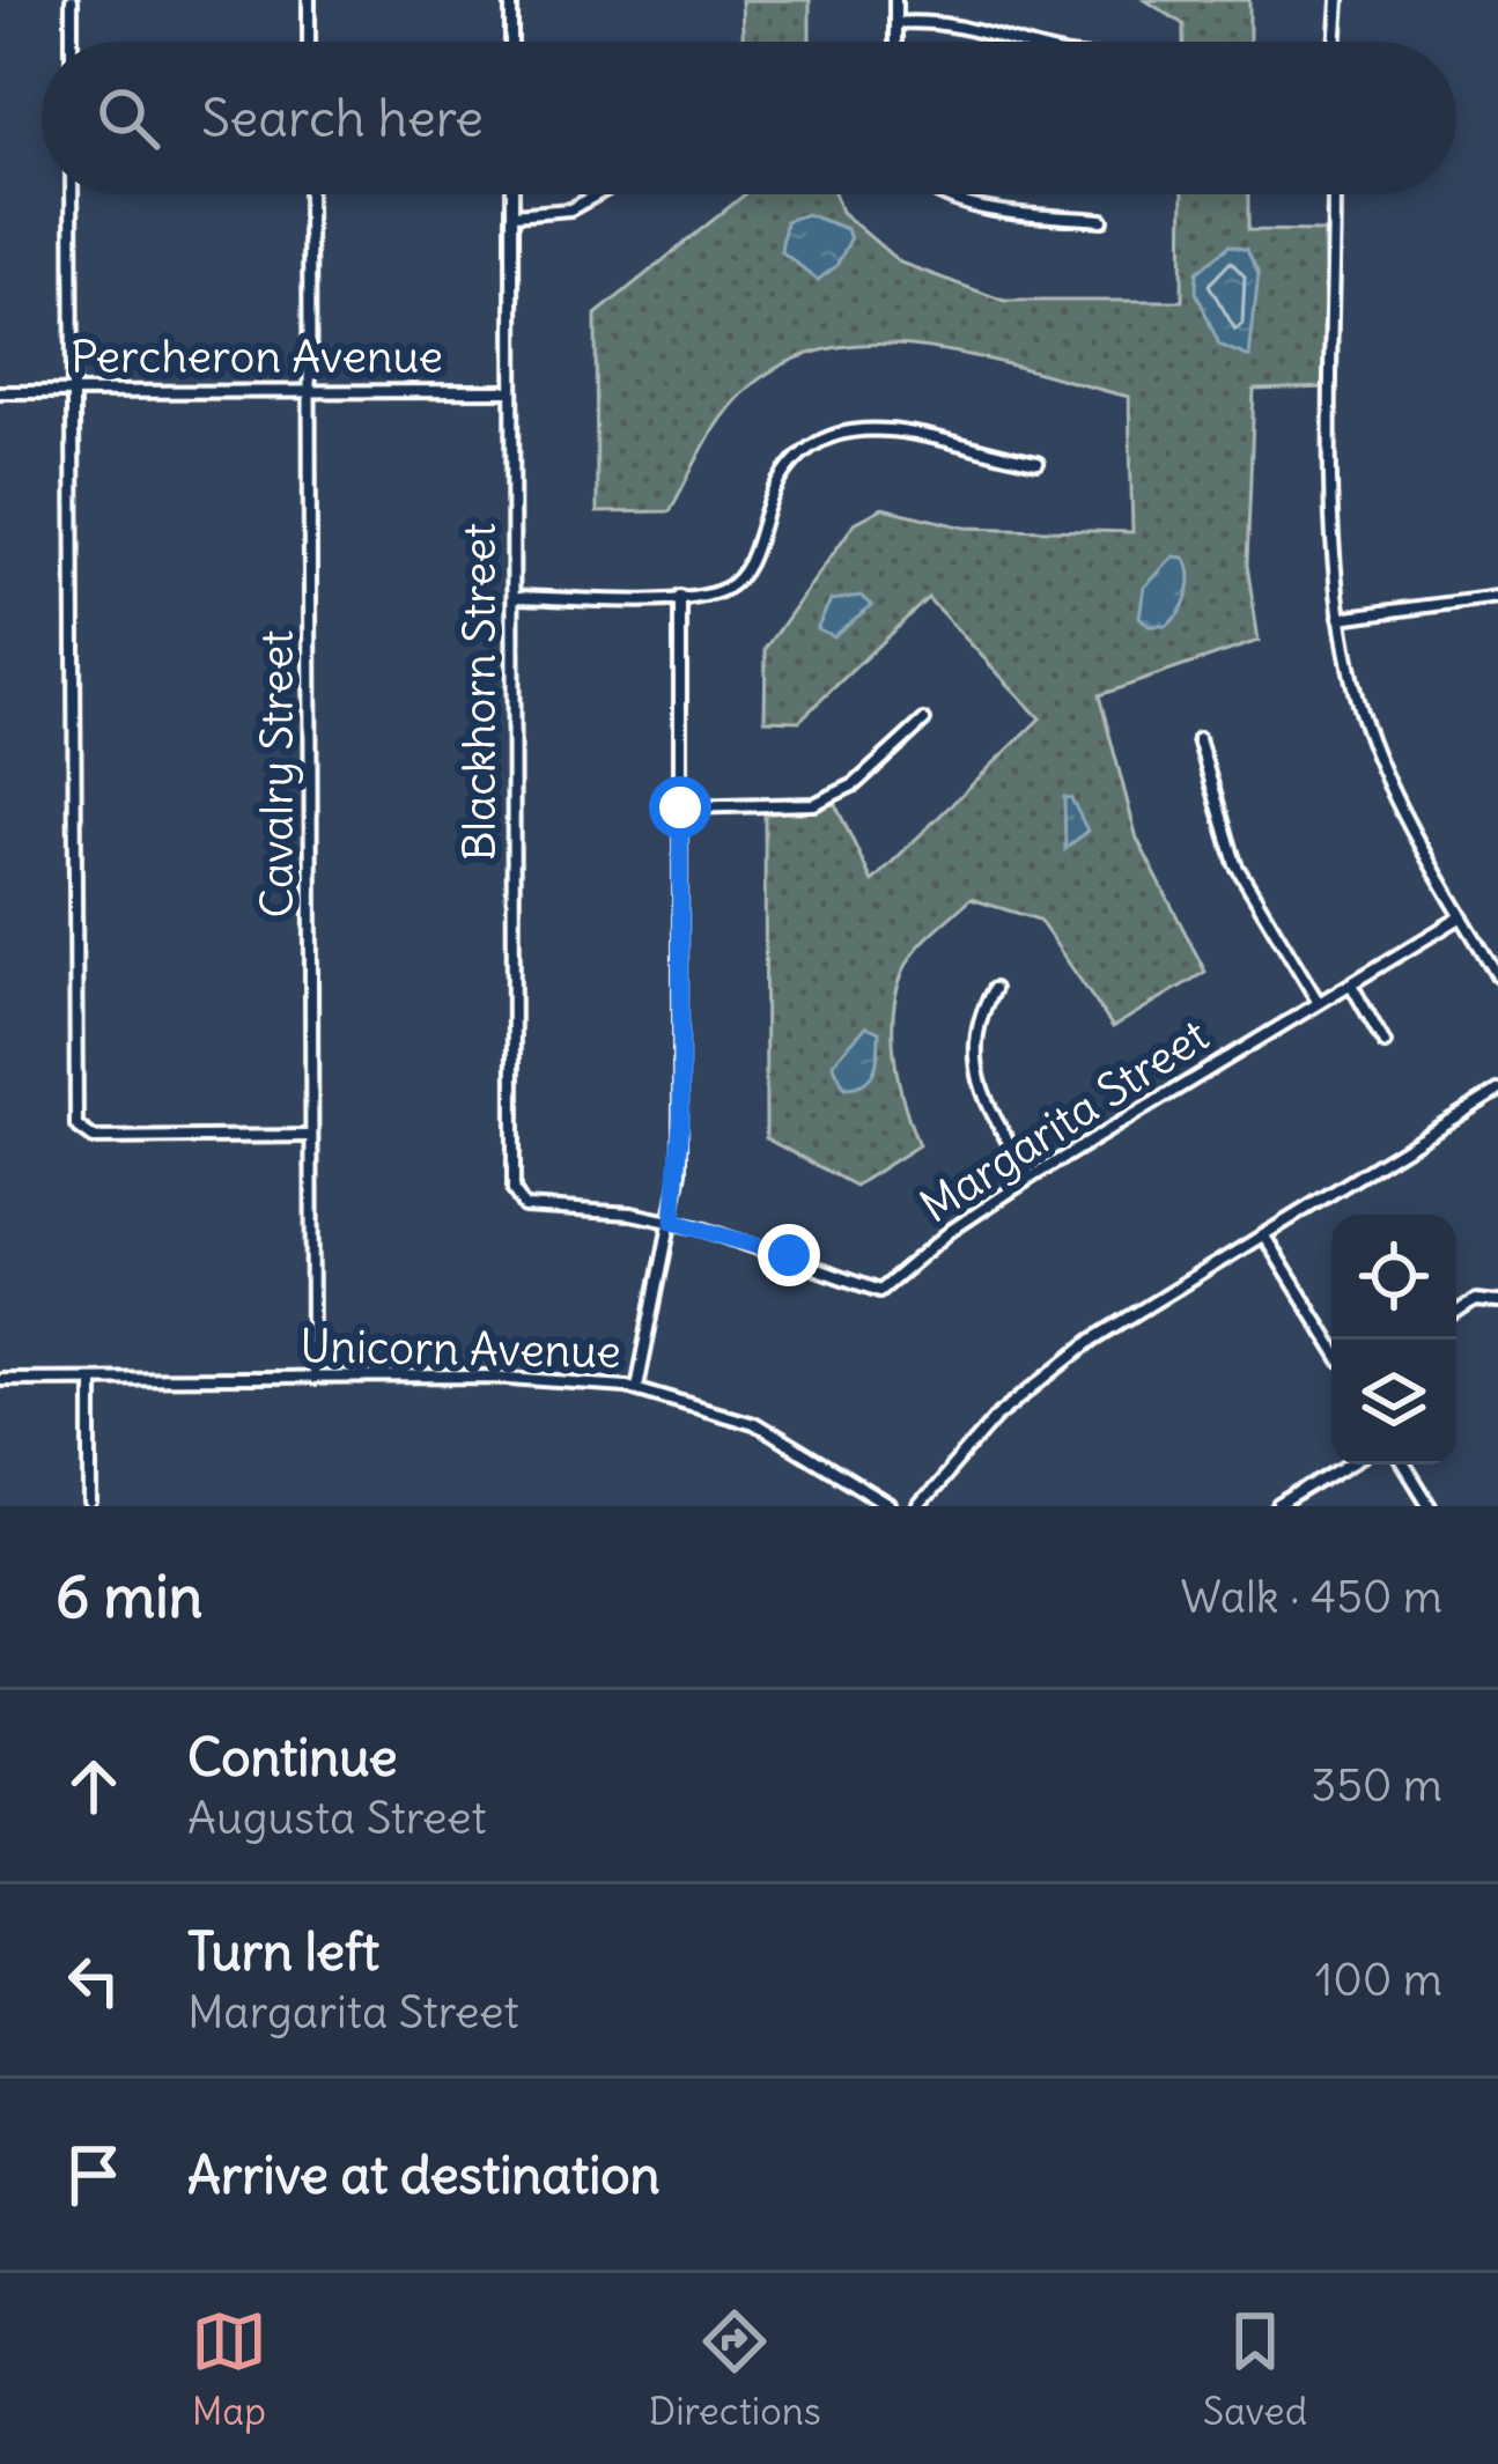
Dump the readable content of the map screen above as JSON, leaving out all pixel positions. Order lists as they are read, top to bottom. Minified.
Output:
{"streets":{"street":["Percheron Avenue","Blackhorn Street","Cavalry Street","Margarita Street","Unicorn Avenue"]},"crossings":[["Percheron Avenue","Blackhorn Street"],["Percheron Avenue","Cavalry Street"],["Blackhorn Street","Margarita Street"],["Cavalry Street","Unicorn Avenue"]],"page":{"search":"Search here","heading":["6 min","Walk · 450 m"],"list":[["Continue","Augusta Street","350 m"],["Turn left","Margarita Street","100 m"],"Arrive at destination"],"nav":["Map","Directions","Saved"]}}
